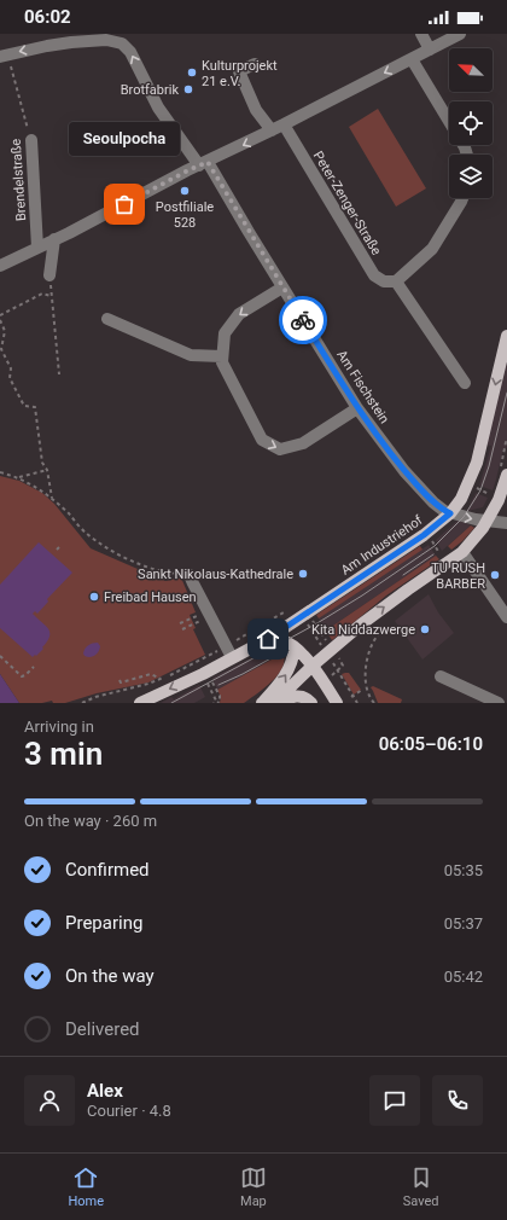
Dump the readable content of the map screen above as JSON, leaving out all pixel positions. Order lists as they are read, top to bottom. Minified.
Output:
{"streets":{"main road":["Am Industriehof"],"street":["Brendelstraße","Peter-Zenger-Straße","Am Fischstein"]},"crossings":[["Am Fischstein","Am Industriehof"]],"one_way":["Am Industriehof"],"places":["Kulturprojekt 21 e.V.","Brotfabrik","Postfiliale 528","Seoulpocha","Sankt Nikolaus-Kathedrale","TU RUSH BARBER","Freibad Hausen","Kita Niddazwerge"],"north":"top left","page":{"status":"06:02","bubble":"Seoulpocha","heading":["3 min","Arriving in","06:05–06:10"],"panel":["Alex","Courier · 4.8"],"bar":"On the way · 260 m","list":[["Confirmed","05:35"],["Preparing","05:37"],["On the way","05:42"],"Delivered"],"tabs":["Home","Map","Saved"]}}
